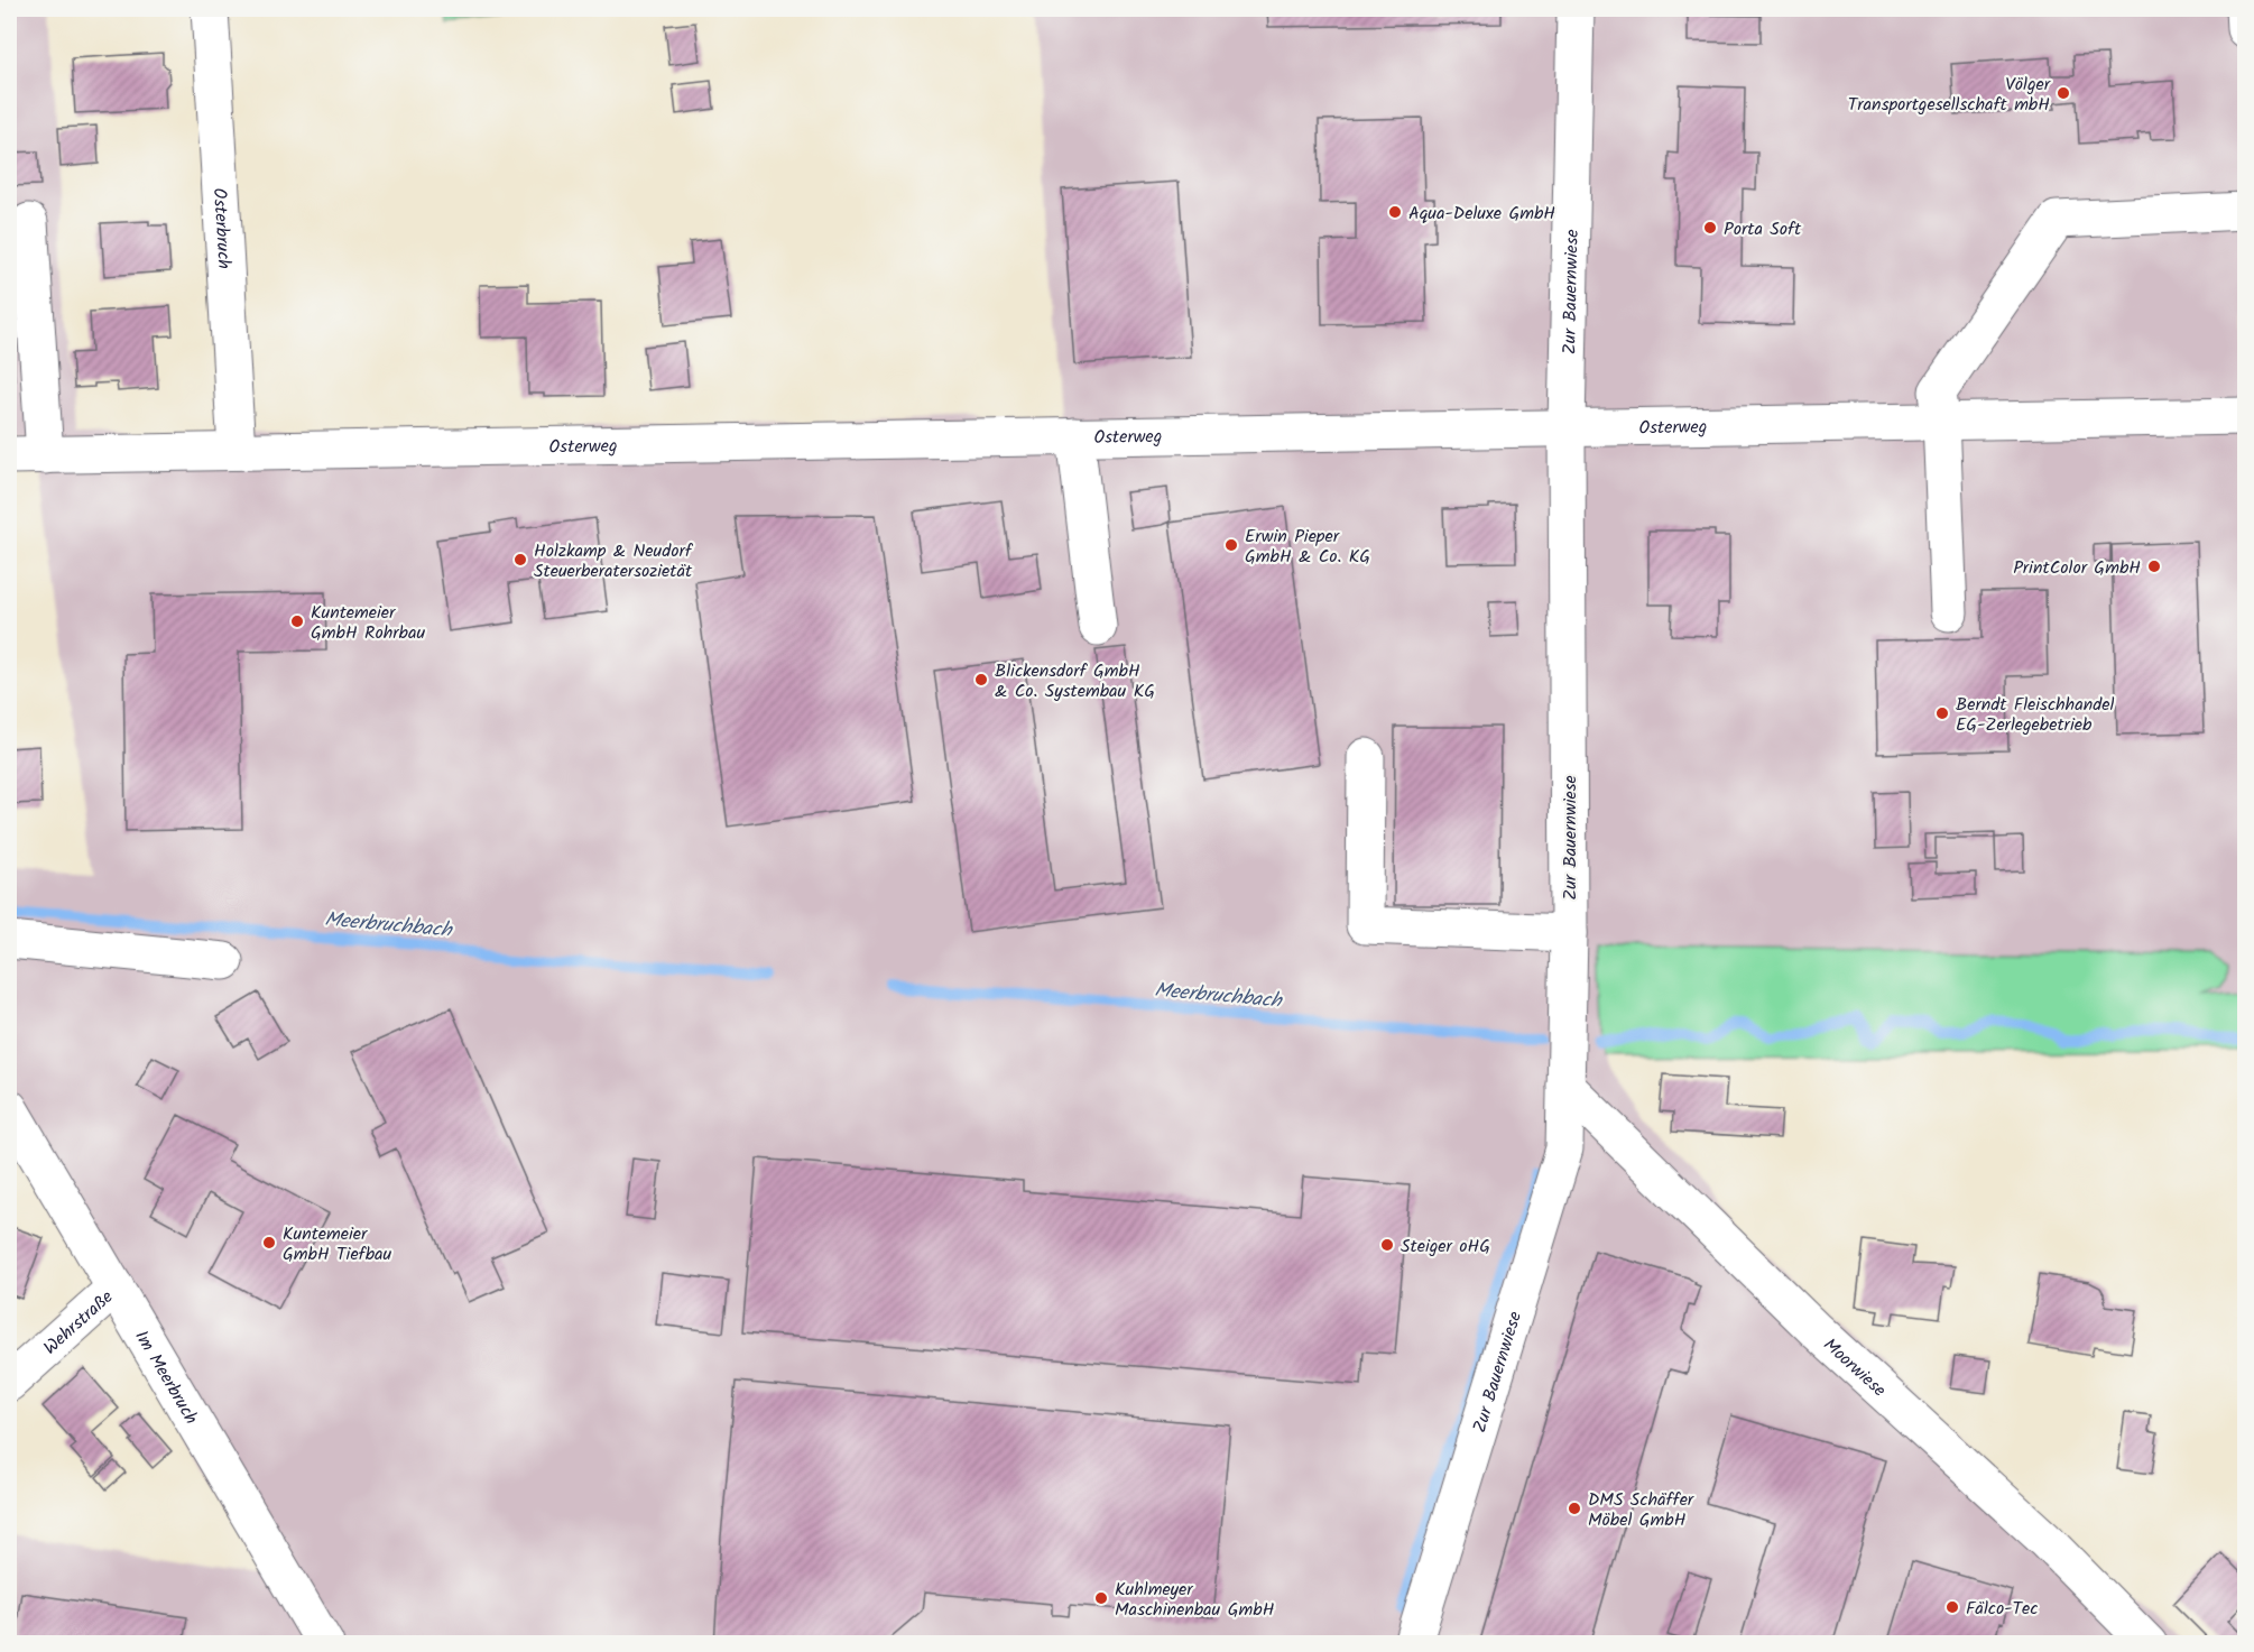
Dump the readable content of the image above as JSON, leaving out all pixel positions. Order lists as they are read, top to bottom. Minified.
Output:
{"streets":{"street":["Osterbruch","Zur Bauernwiese","Osterweg","Wehrstraße","Moorwiese","Im Meerbruch"]},"crossings":[["Osterbruch","Osterweg"],["Zur Bauernwiese","Osterweg"],["Zur Bauernwiese","Moorwiese"],["Wehrstraße","Im Meerbruch"]],"water":["Meerbruchbach"],"places":["Völger Transportgesellschaft mbH","Aqua-Deluxe GmbH","Porta Soft","Erwin Pieper GmbH & Co. KG","Holzkamp & Neudorf Steuerberatersozietät","PrintColor GmbH","Kuntemeier GmbH Rohrbau","Blickensdorf GmbH & Co. Systembau KG","Berndt Fleischhandel EG-Zerlegebetrieb","Kuntemeier GmbH Tiefbau","Steiger oHG","DMS Schäffer Möbel GmbH","Kuhlmeyer Maschinenbau GmbH","Fälco-Tec"]}
